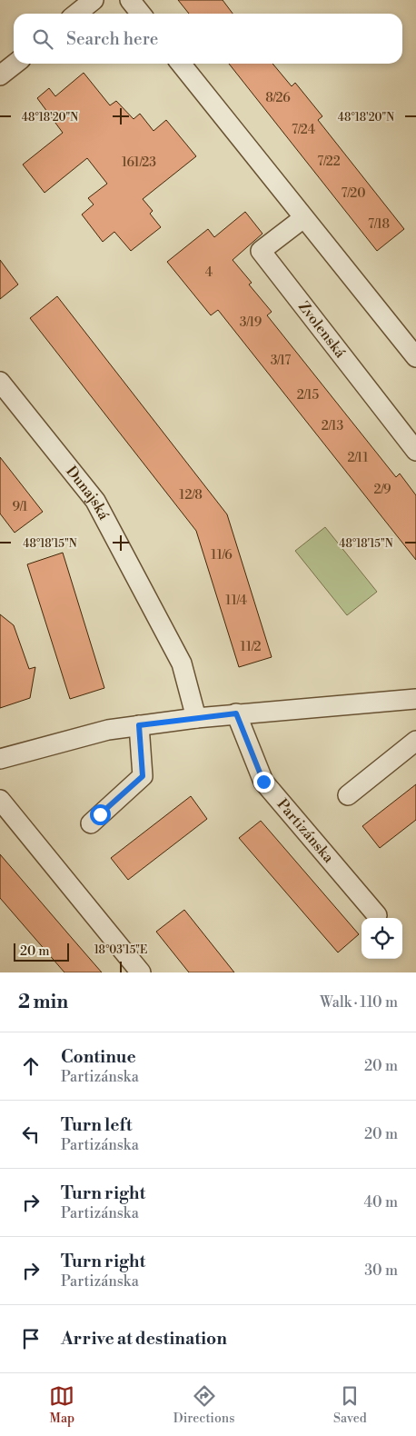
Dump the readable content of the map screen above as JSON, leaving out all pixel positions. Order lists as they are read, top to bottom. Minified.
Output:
{"streets":{"street":["Zvolenská","Dunajská","Partizánska"]},"house_numbers":["8/26","7/24","7/22","161/23","7/20","7/18","4","3/19","3/17","2/15","2/13","2/11","2/9","12/8","9/1","11/6","11/4","11/2"],"scale_bar":"20 m","page":{"search":"Search here","scale":"20 m","heading":["2 min","Walk · 110 m"],"list":[["Continue","Partizánska","20 m"],["Turn left","Partizánska","20 m"],["Turn right","Partizánska","40 m"],["Turn right","Partizánska","30 m"],"Arrive at destination"],"nav":["Map","Directions","Saved"]},"coordinates":["48°18'20\"N","48°18'15\"N","18°03'15\"E"]}
